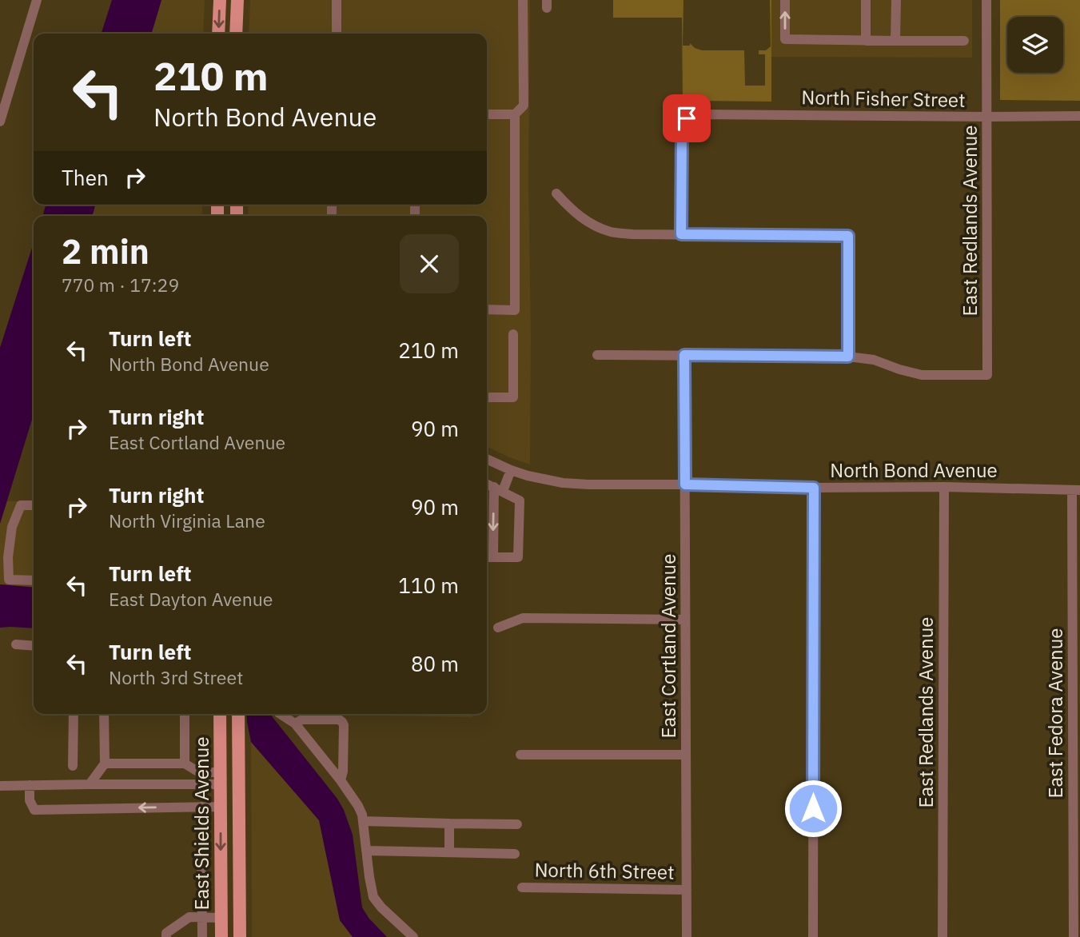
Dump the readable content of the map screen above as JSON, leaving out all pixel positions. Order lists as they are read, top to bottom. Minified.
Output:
{"streets":{"main road":["East Shields Avenue"],"street":["North Fisher Street","East Redlands Avenue","North Bond Avenue","East Cortland Avenue","East Fedora Avenue","North 6th Street"]},"crossings":[["North Fisher Street","East Redlands Avenue"],["East Redlands Avenue","North Bond Avenue"],["North Bond Avenue","East Cortland Avenue"],["North Bond Avenue","East Fedora Avenue"],["East Cortland Avenue","North 6th Street"]],"page":{"turn":["210 m","North Bond Avenue"],"then":"Then","heading":["2 min","770 m · 17:29"],"list":[{"name":"Turn left","note":"North Bond Avenue","value":"210 m"},{"name":"Turn right","note":"East Cortland Avenue","value":"90 m"},{"name":"Turn right","note":"North Virginia Lane","value":"90 m"},{"name":"Turn left","note":"East Dayton Avenue","value":"110 m"},{"name":"Turn left","note":"North 3rd Street","value":"80 m"}]}}
